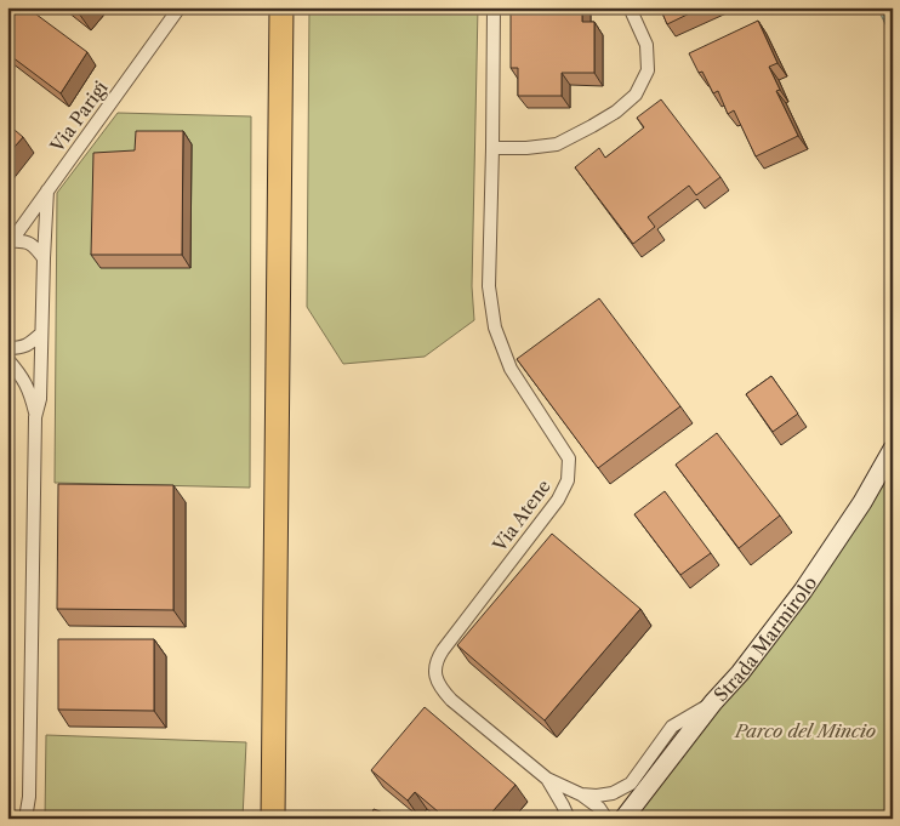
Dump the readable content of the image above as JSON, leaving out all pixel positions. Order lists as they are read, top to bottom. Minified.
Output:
{"streets":{"main road":["Strada Marmirolo"],"street":["Via Parigi","Via Atene"]},"crossings":[["Via Atene","Strada Marmirolo"]],"parks":["Parco del Mincio"]}
